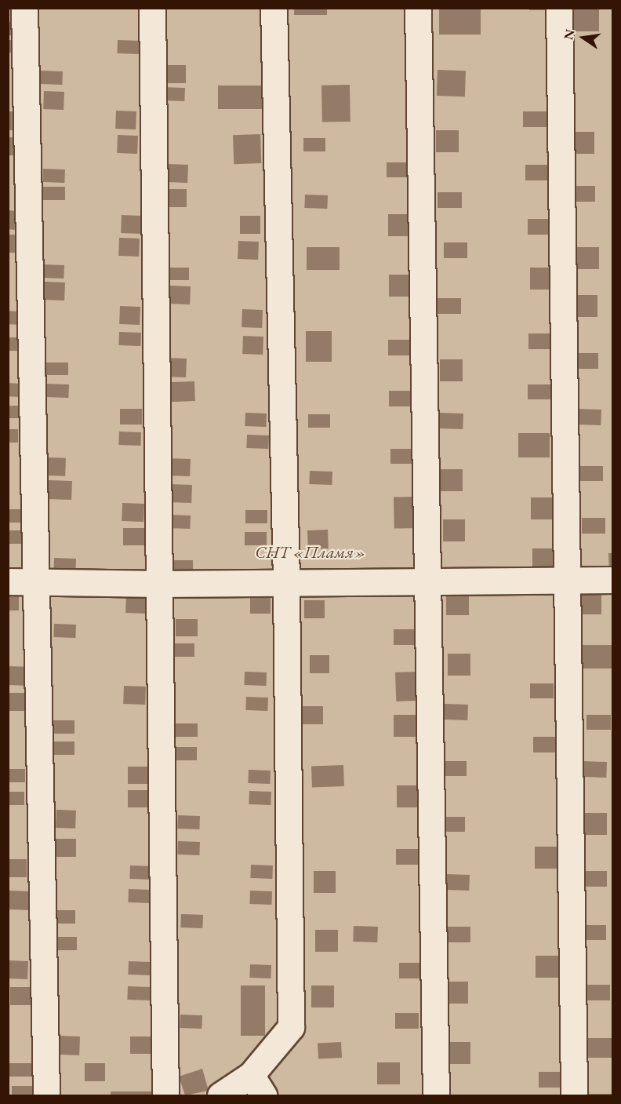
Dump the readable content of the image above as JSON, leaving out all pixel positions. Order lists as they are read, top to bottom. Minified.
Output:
{"parks":["СНТ «Пламя»"],"north":"left"}
